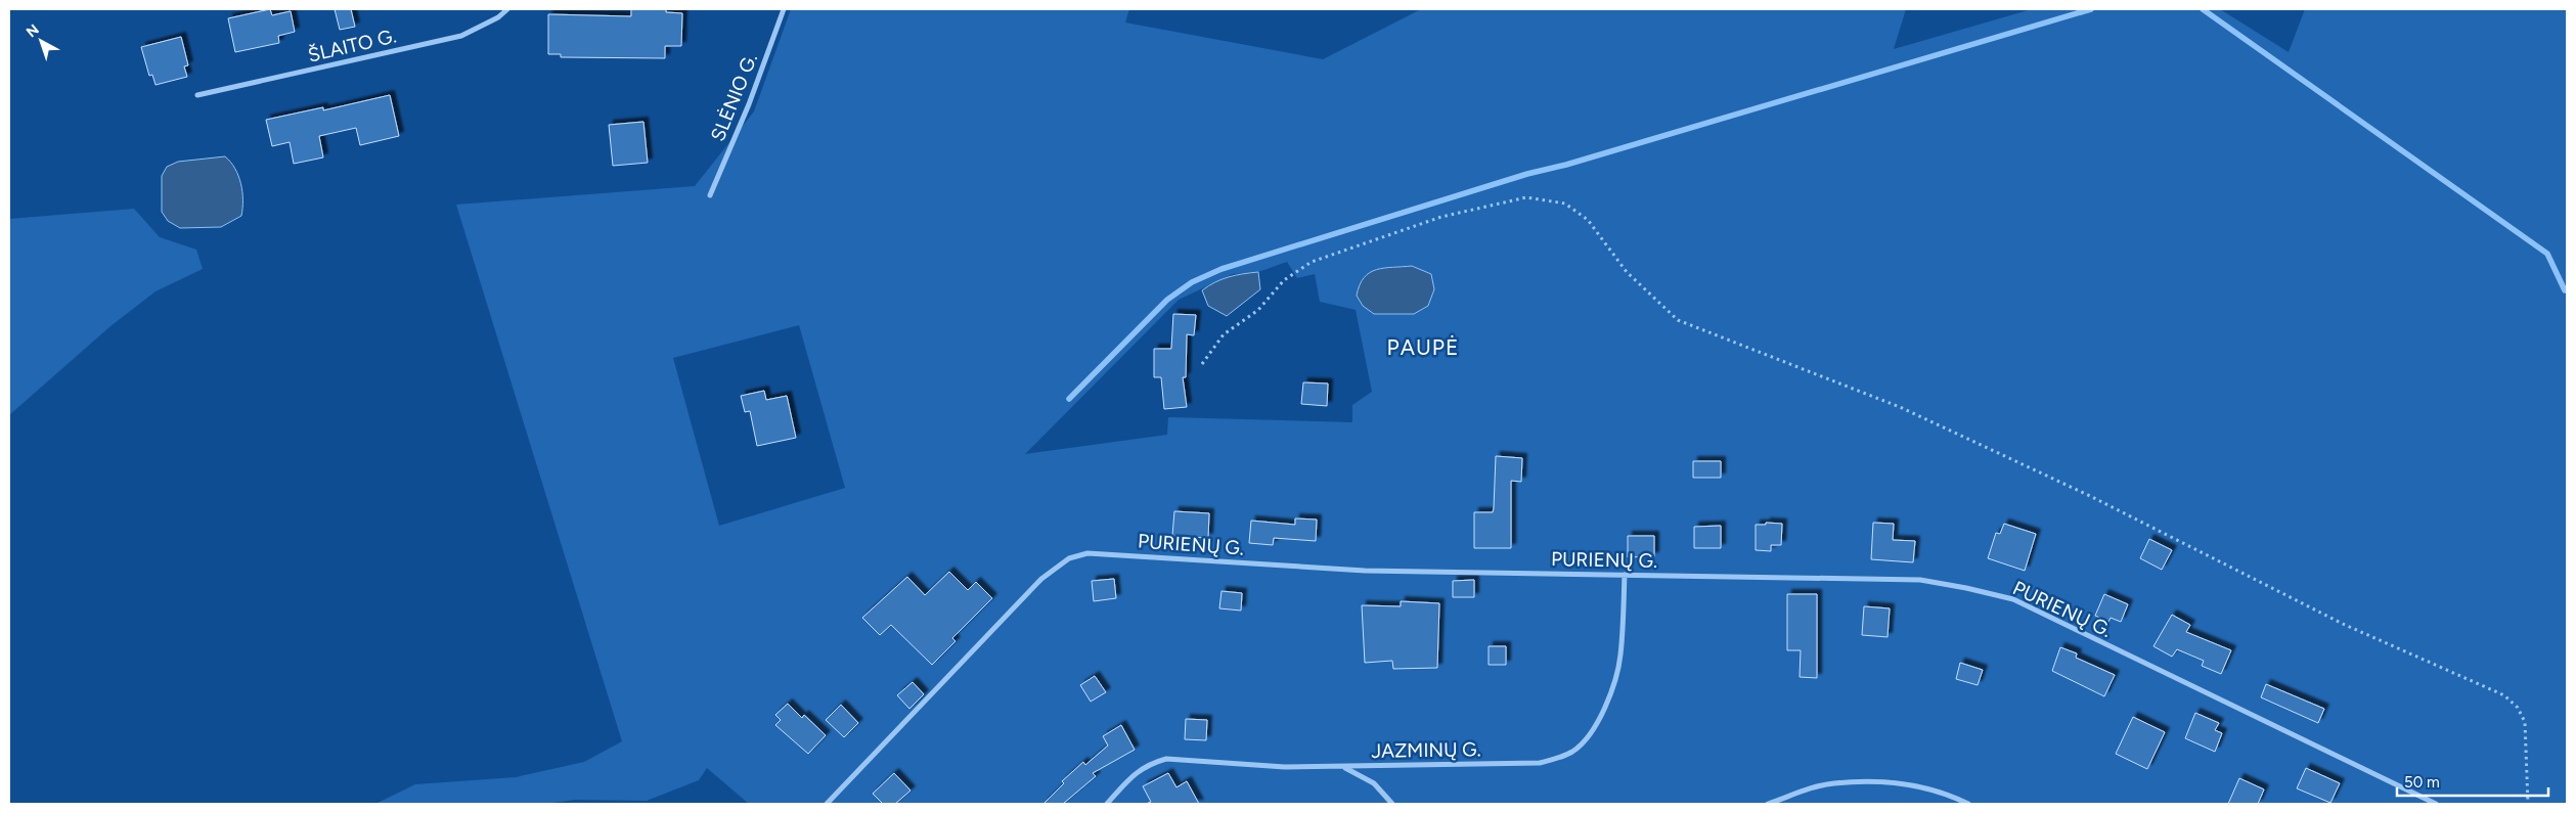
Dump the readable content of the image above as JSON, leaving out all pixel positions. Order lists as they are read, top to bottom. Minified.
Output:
{"streets":{"street":["ŠLAITO G.","SLĖNIO G.","PURIENŲ G.","JAZMINŲ G."]},"crossings":[["PURIENŲ G.","JAZMINŲ G."]],"districts":["PAUPĖ"],"scale_bar":"50 m","north":"top left"}
